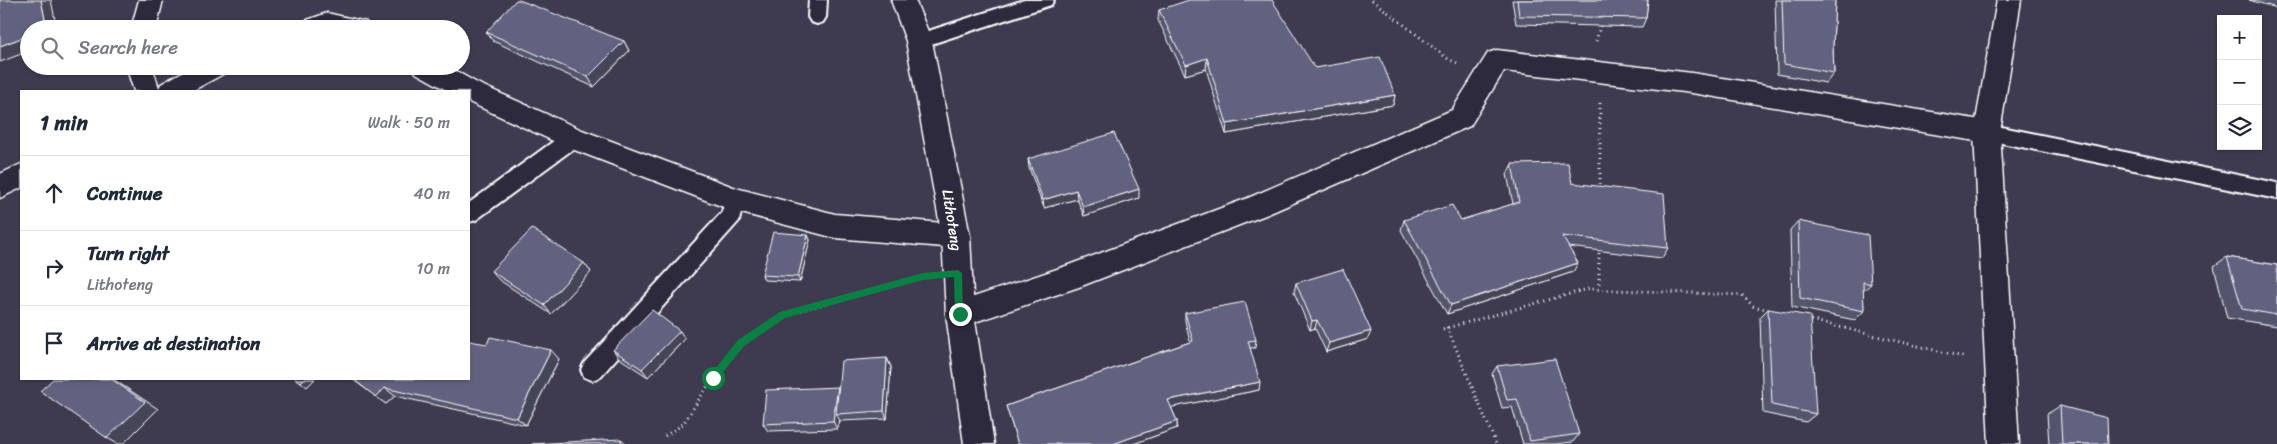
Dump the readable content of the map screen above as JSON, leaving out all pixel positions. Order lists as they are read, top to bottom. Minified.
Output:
{"streets":{"street":["Lithoteng"]},"page":{"map_buttons":["+","−"],"search":"Search here","heading":["1 min","Walk · 50 m"],"list":[["Continue","40 m"],["Turn right","Lithoteng","10 m"],"Arrive at destination"]}}
